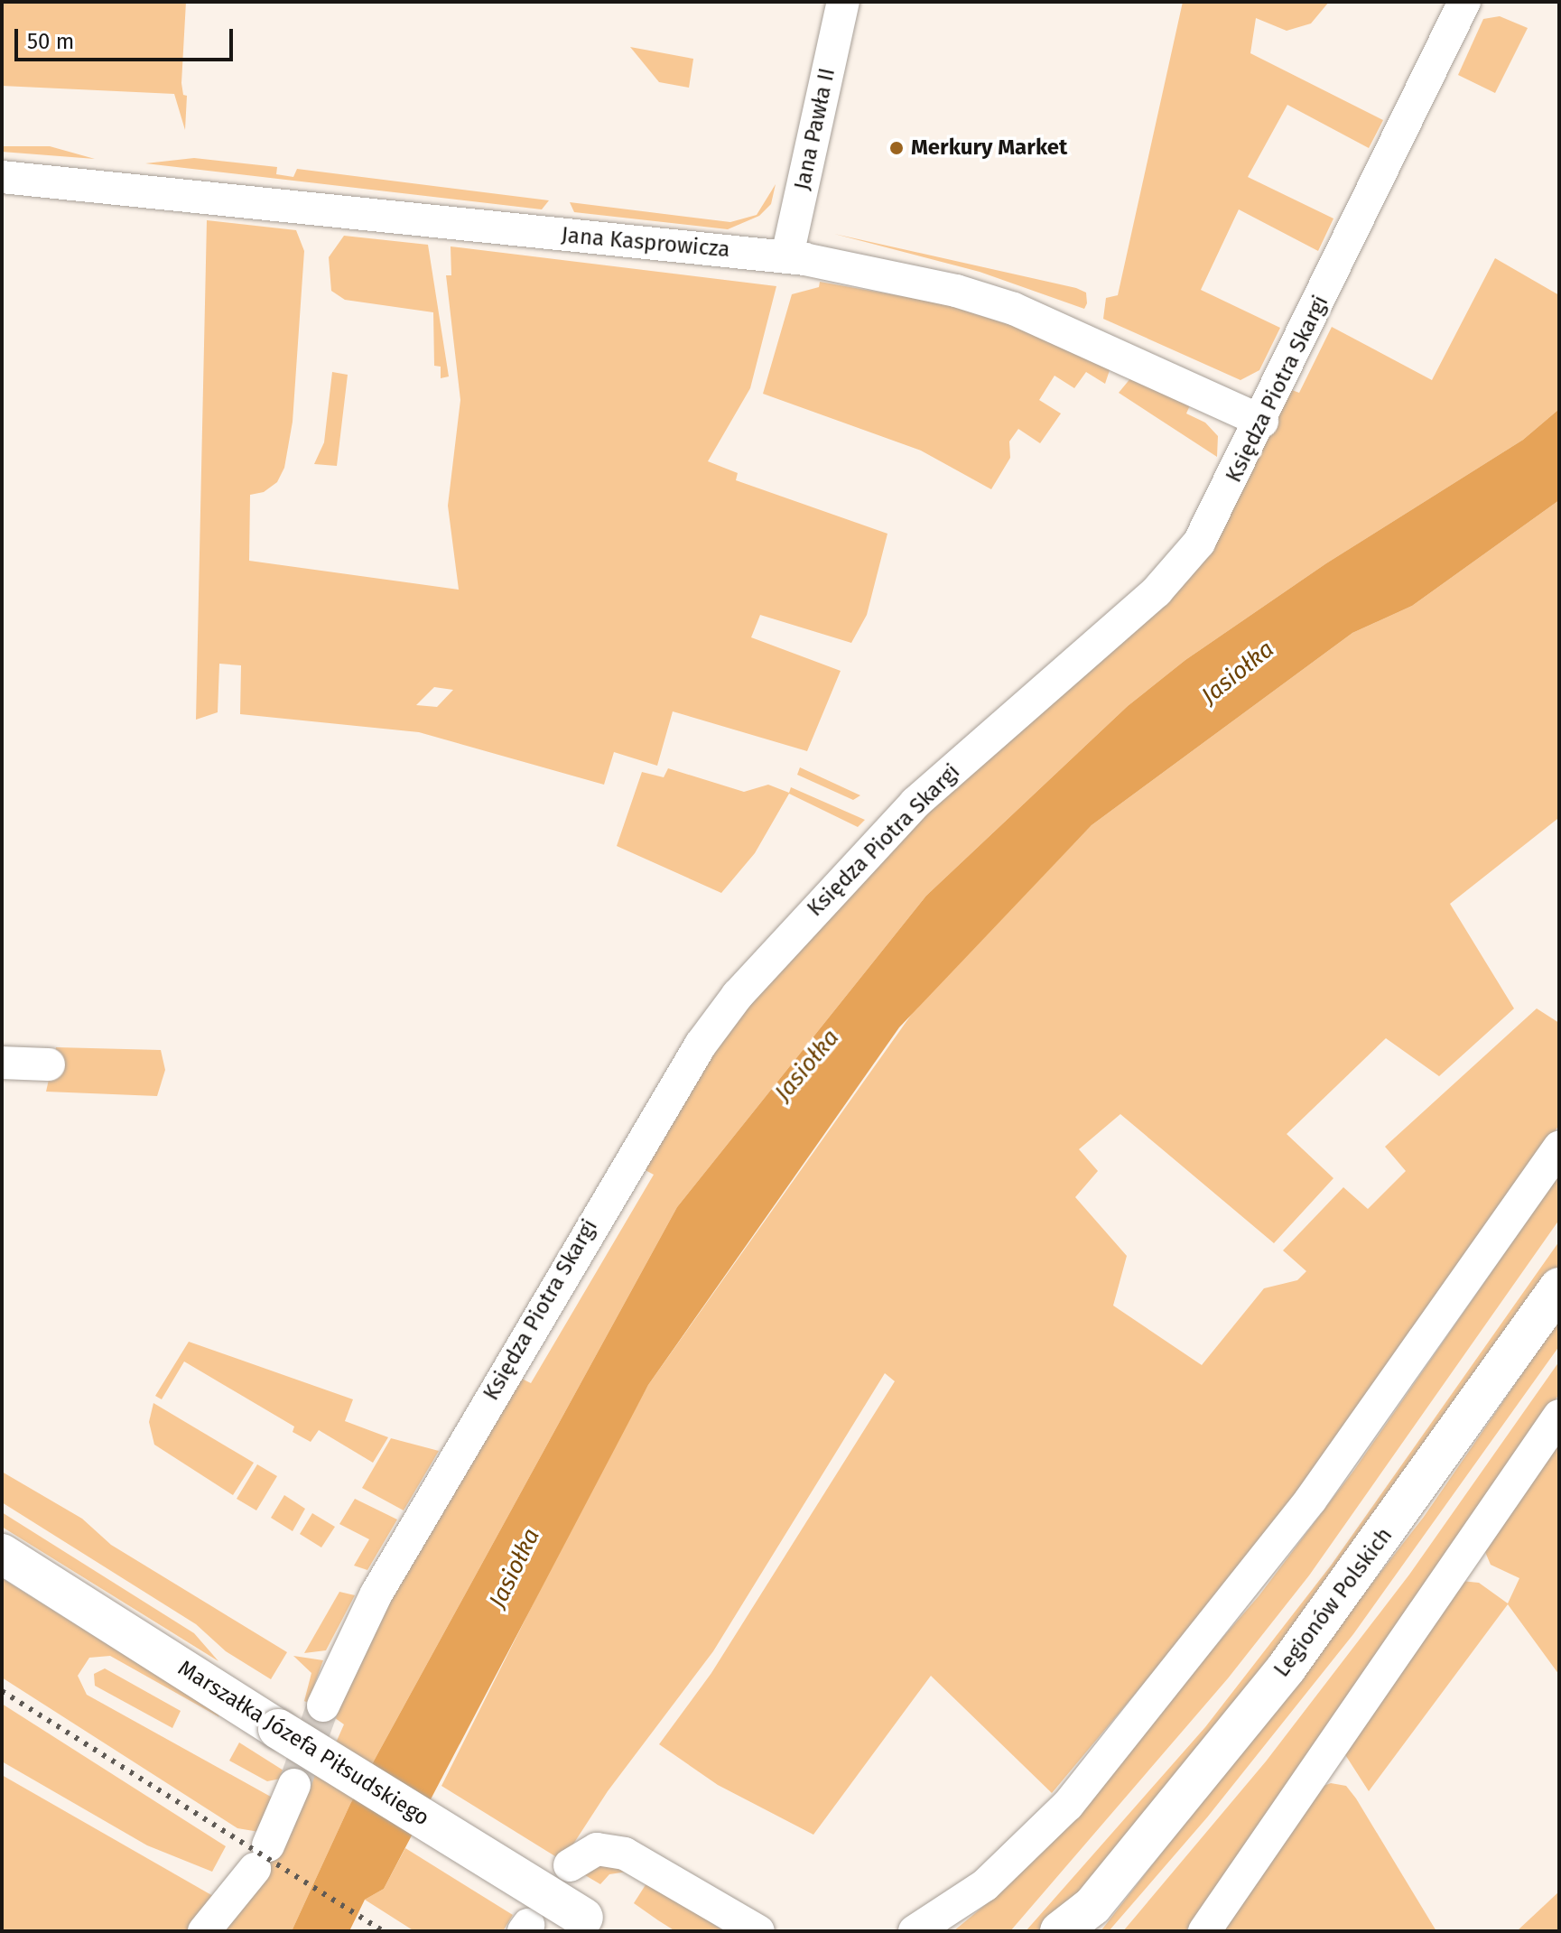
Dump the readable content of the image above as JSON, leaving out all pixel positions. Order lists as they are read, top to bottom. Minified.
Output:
{"streets":{"main road":["Legionów Polskich","Marszałka Józefa Piłsudskiego"],"street":["Jana Pawła II","Jana Kasprowicza","Księdza Piotra Skargi"]},"crossings":[["Jana Pawła II","Jana Kasprowicza"],["Jana Kasprowicza","Księdza Piotra Skargi"]],"water":["Jasiołka"],"places":["Merkury Market"],"scale_bar":"50 m"}
